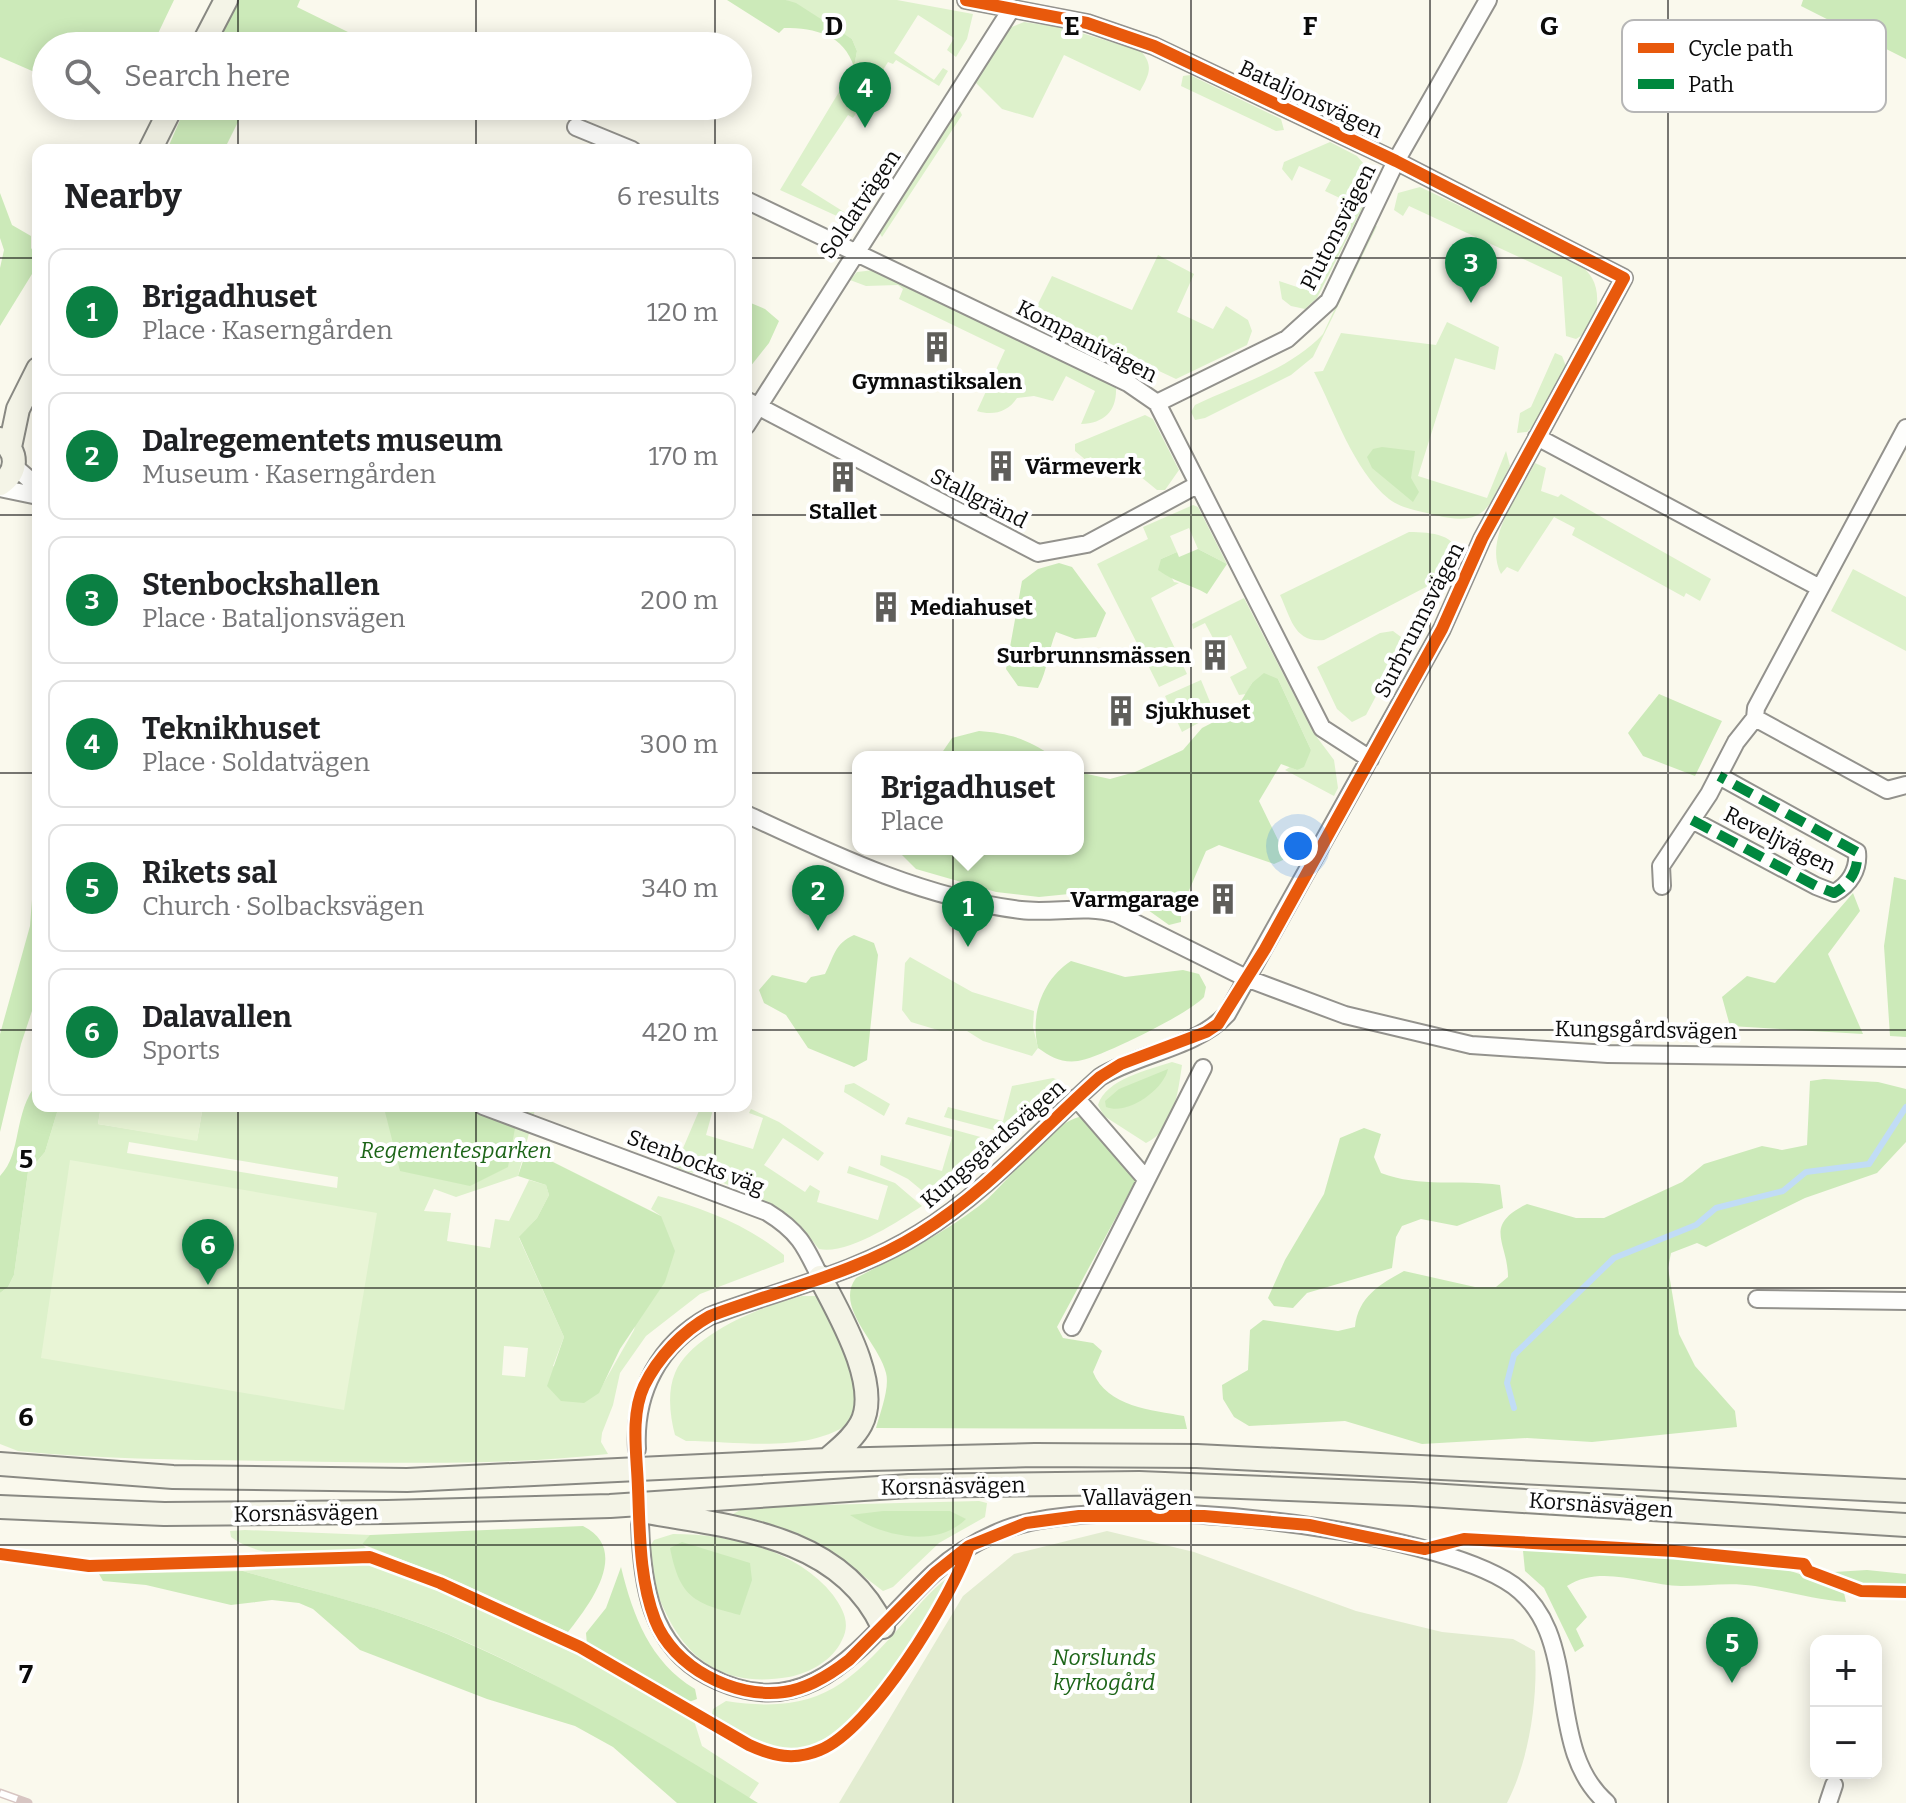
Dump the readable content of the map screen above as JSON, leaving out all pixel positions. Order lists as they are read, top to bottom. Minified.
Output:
{"streets":{"main road":["Korsnäsvägen"],"street":["Bataljonsvägen","Soldatvägen","Plutonsvägen","Kompanivägen","Stallgränd","Surbrunnsvägen","Reveljvägen","Kungsgårdsvägen","Stenbocks väg","Vallavägen"]},"crossings":[["Bataljonsvägen","Soldatvägen"],["Bataljonsvägen","Plutonsvägen"],["Bataljonsvägen","Surbrunnsvägen"],["Soldatvägen","Kompanivägen"],["Soldatvägen","Stallgränd"],["Plutonsvägen","Kompanivägen"],["Kompanivägen","Stallgränd"],["Kompanivägen","Surbrunnsvägen"],["Surbrunnsvägen","Kungsgårdsvägen"],["Kungsgårdsvägen","Stenbocks väg"]],"parks":["Regementesparken","Norslunds kyrkogård"],"places":{"building":["Gymnastiksalen","Värmeverk","Stallet","Mediahuset","Surbrunnsmässen","Sjukhuset","Varmgarage"]},"legend":["Cycle path","Path"],"page":{"search":"Search here","pins":["4","3","2","1","6","5"],"heading":["Nearby","6 results"],"list":[{"mark":"1","name":"Brigadhuset","note":"Place · Kaserngården","value":"120 m"},{"mark":"2","name":"Dalregementets museum","note":"Museum · Kaserngården","value":"170 m"},{"mark":"3","name":"Stenbockshallen","note":"Place · Bataljonsvägen","value":"200 m"},{"mark":"4","name":"Teknikhuset","note":"Place · Soldatvägen","value":"300 m"},{"mark":"5","name":"Rikets sal","note":"Church · Solbacksvägen","value":"340 m"},{"mark":"6","name":"Dalavallen","note":"Sports","value":"420 m"}],"popup":["Brigadhuset","Place"],"map_buttons":["+","−"]},"grid":{"columns":["D","E","F","G"],"rows":["5","6","7"]}}
